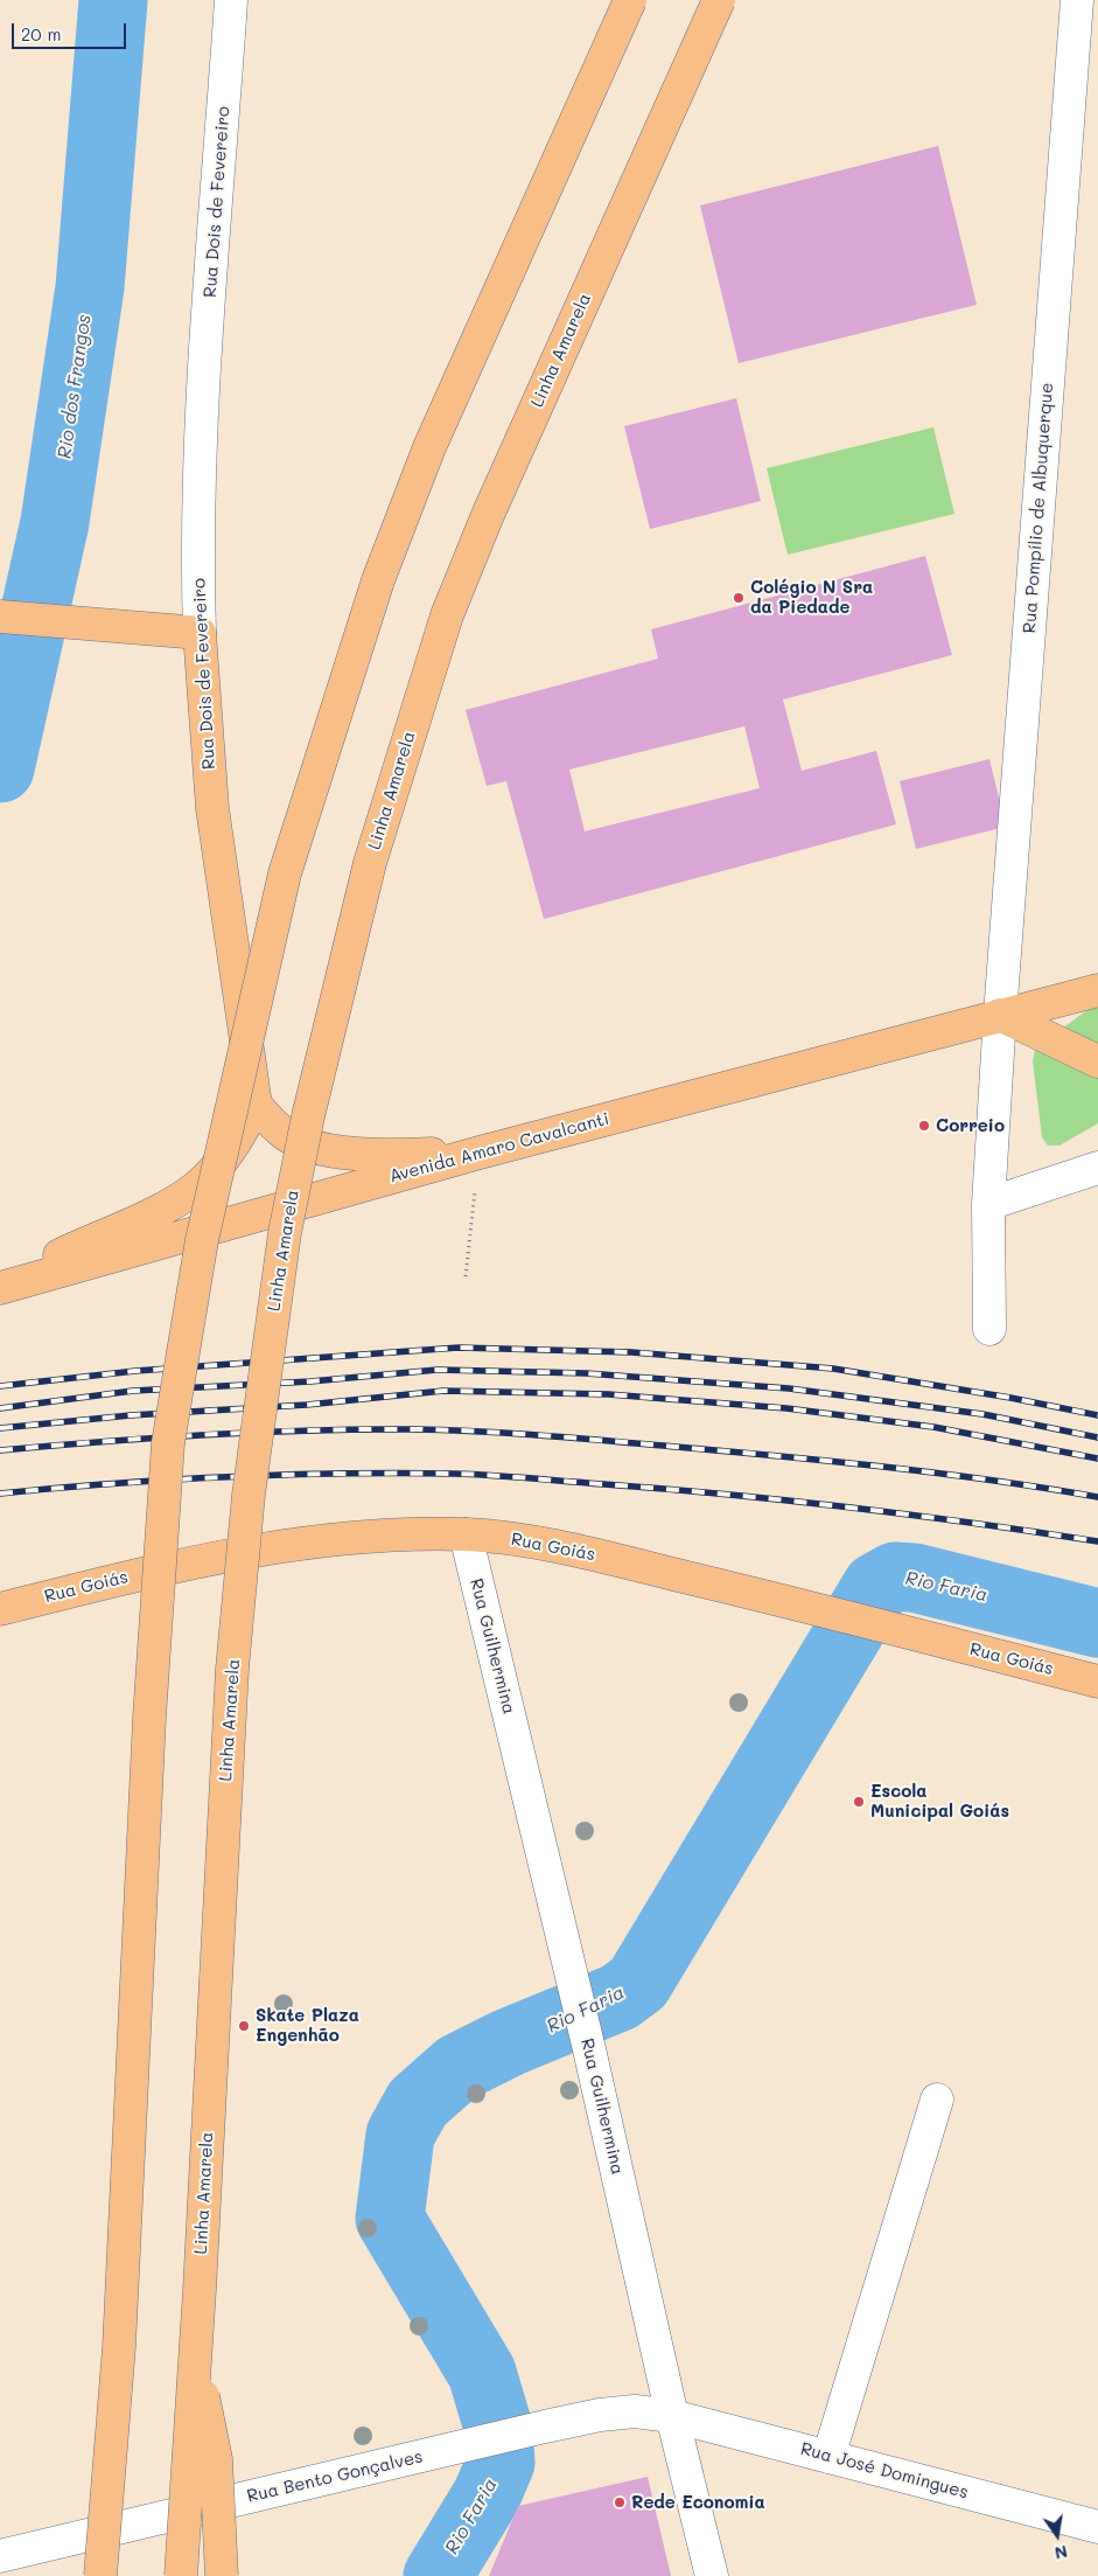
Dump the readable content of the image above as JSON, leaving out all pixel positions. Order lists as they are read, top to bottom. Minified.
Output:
{"streets":{"main road":["Rua Dois de Fevereiro","Linha Amarela","Avenida Amaro Cavalcanti","Rua Goiás"],"street":["Rua Pompílio de Albuquerque","Rua Guilhermina","Rua José Domingues","Rua Bento Gonçalves"]},"crossings":[["Rua Pompílio de Albuquerque","Avenida Amaro Cavalcanti"],["Rua Goiás","Rua Guilhermina"],["Rua Guilhermina","Rua José Domingues"],["Rua Guilhermina","Rua Bento Gonçalves"],["Rua José Domingues","Rua Bento Gonçalves"]],"water":["Rio dos Frangos","Rio Faria"],"places":["Colégio N Sra da Piedade","Correio","Escola Municipal Goiás","Skate Plaza Engenhão","Rede Economia"],"scale_bar":"20 m","north":"bottom"}
